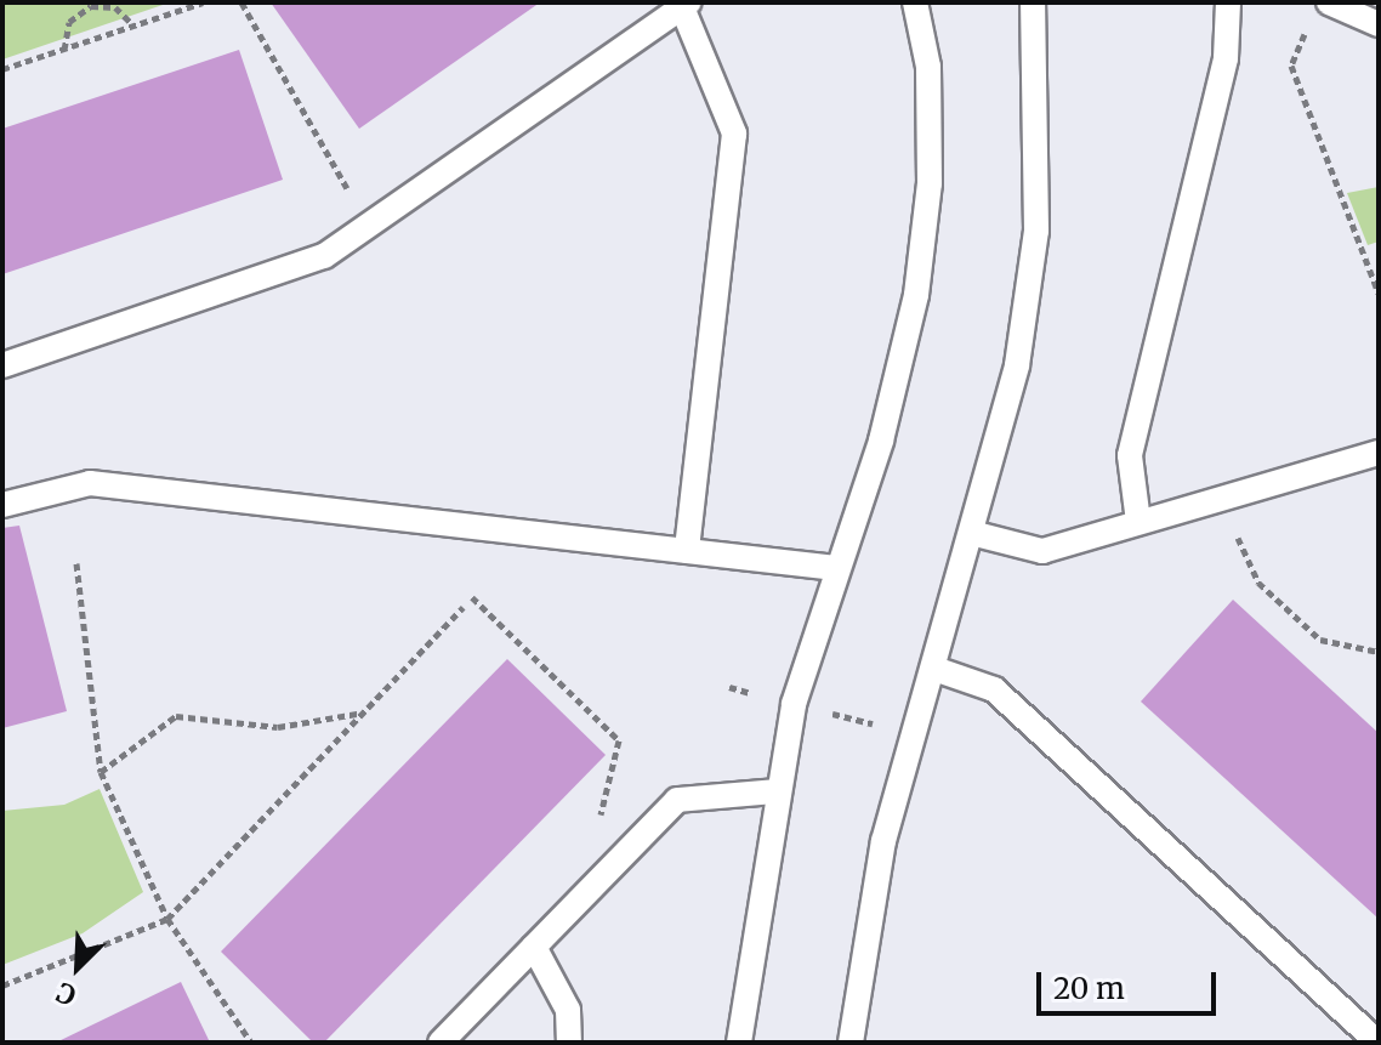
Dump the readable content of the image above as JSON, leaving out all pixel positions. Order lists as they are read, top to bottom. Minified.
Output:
{"scale_bar":"20 m","north":"bottom left"}
